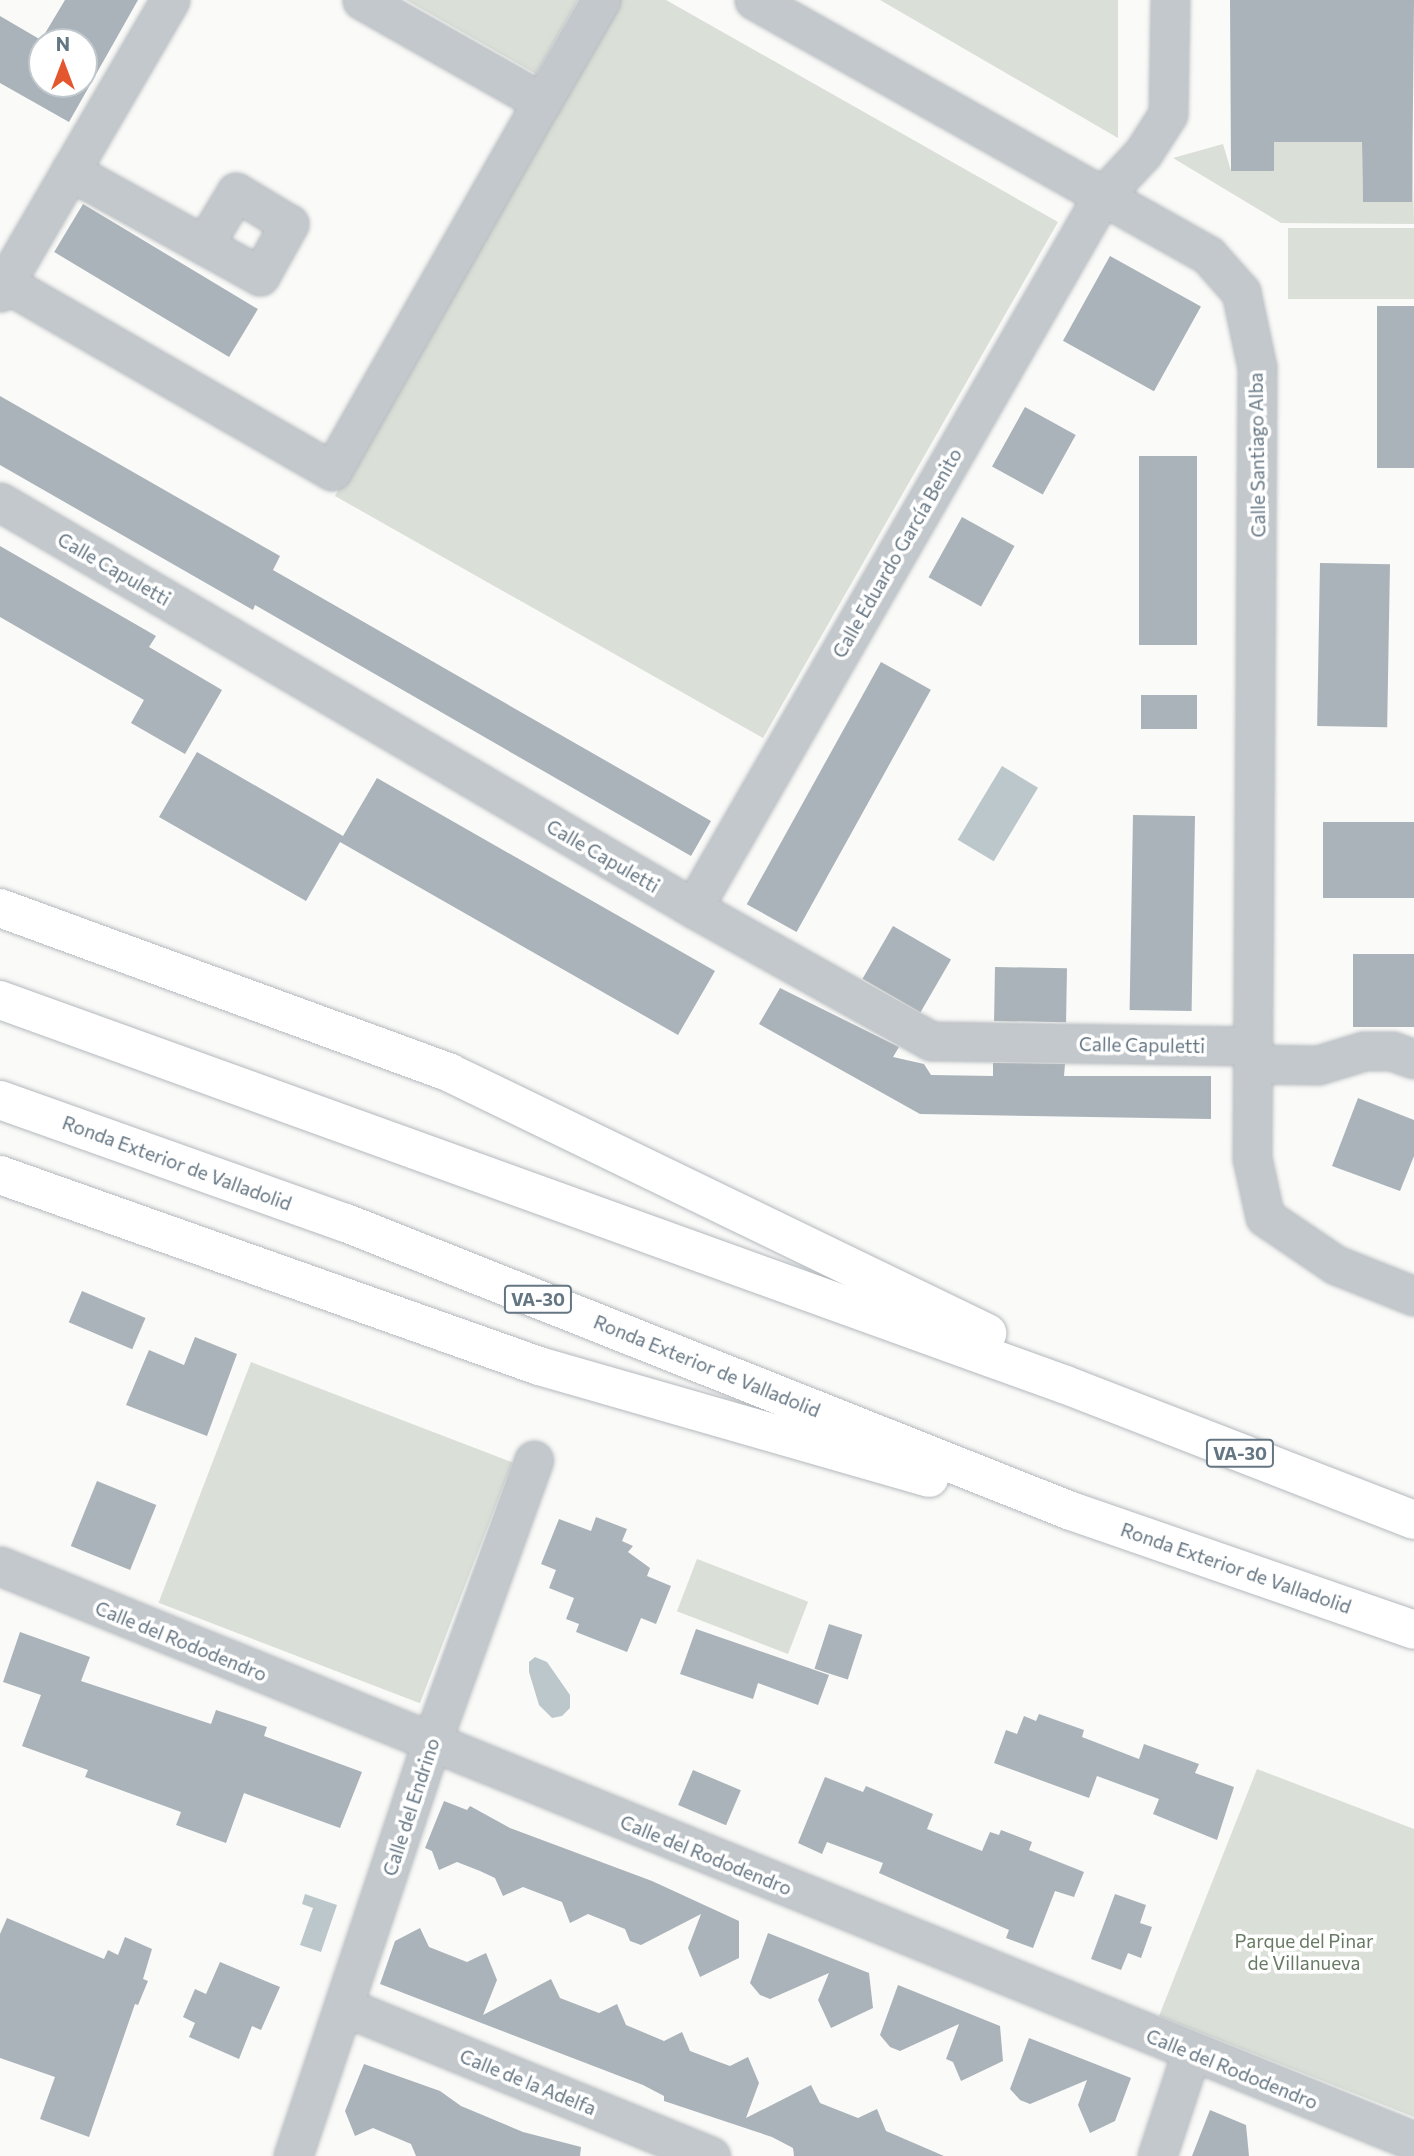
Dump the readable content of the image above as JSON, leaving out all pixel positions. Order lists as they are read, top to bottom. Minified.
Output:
{"streets":{"highway":["Ronda Exterior de Valladolid","VA-30"],"street":["Calle Santiago Alba","Calle Eduardo García Benito","Calle Capuletti","Calle del Rododendro","Calle del Endrino","Calle de la Adelfa"]},"crossings":[["Calle Santiago Alba","Calle Eduardo García Benito"],["Calle Santiago Alba","Calle Capuletti"],["Calle Eduardo García Benito","Calle Capuletti"],["Calle del Rododendro","Calle del Endrino"],["Calle del Endrino","Calle de la Adelfa"]],"parks":["Parque del Pinar de Villanueva"],"north":"top"}
